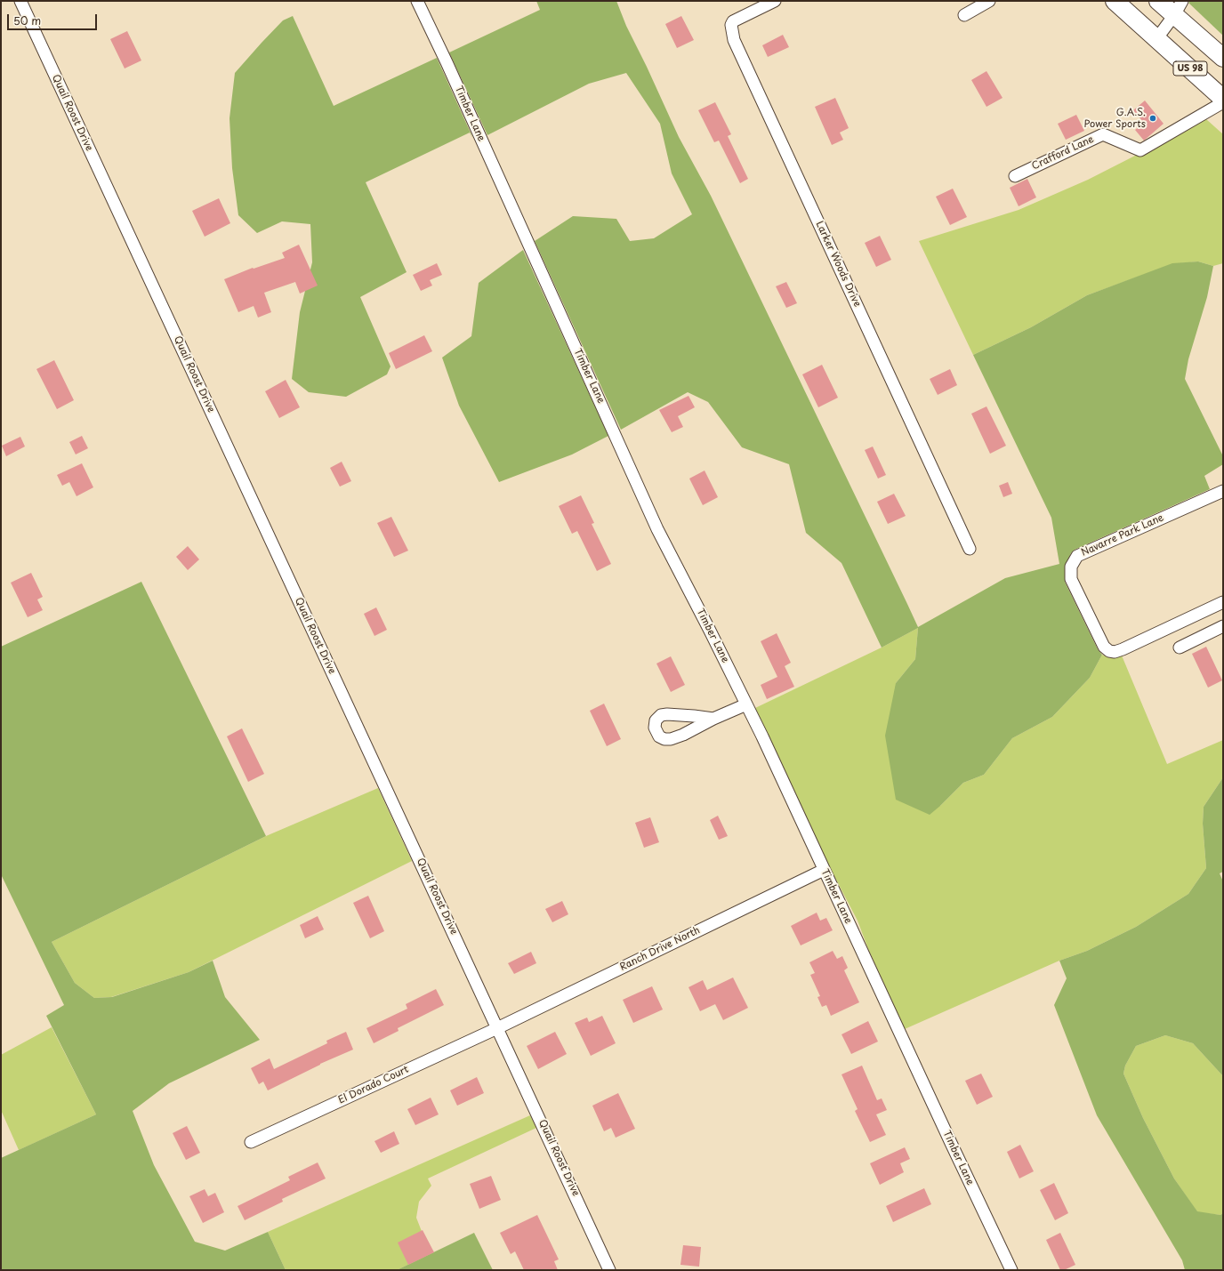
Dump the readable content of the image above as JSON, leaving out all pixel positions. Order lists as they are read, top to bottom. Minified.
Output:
{"streets":{"highway":["US 98"],"street":["Quail Roost Drive","Timber Lane","Crafford Lane","Larker Woods Drive","Navarre Park Lane","Ranch Drive North","El Dorado Court"]},"crossings":[["Quail Roost Drive","Ranch Drive North"],["Quail Roost Drive","El Dorado Court"],["Timber Lane","Ranch Drive North"],["Ranch Drive North","El Dorado Court"]],"places":["G.A.S. Power Sports"],"scale_bar":"50 m"}
